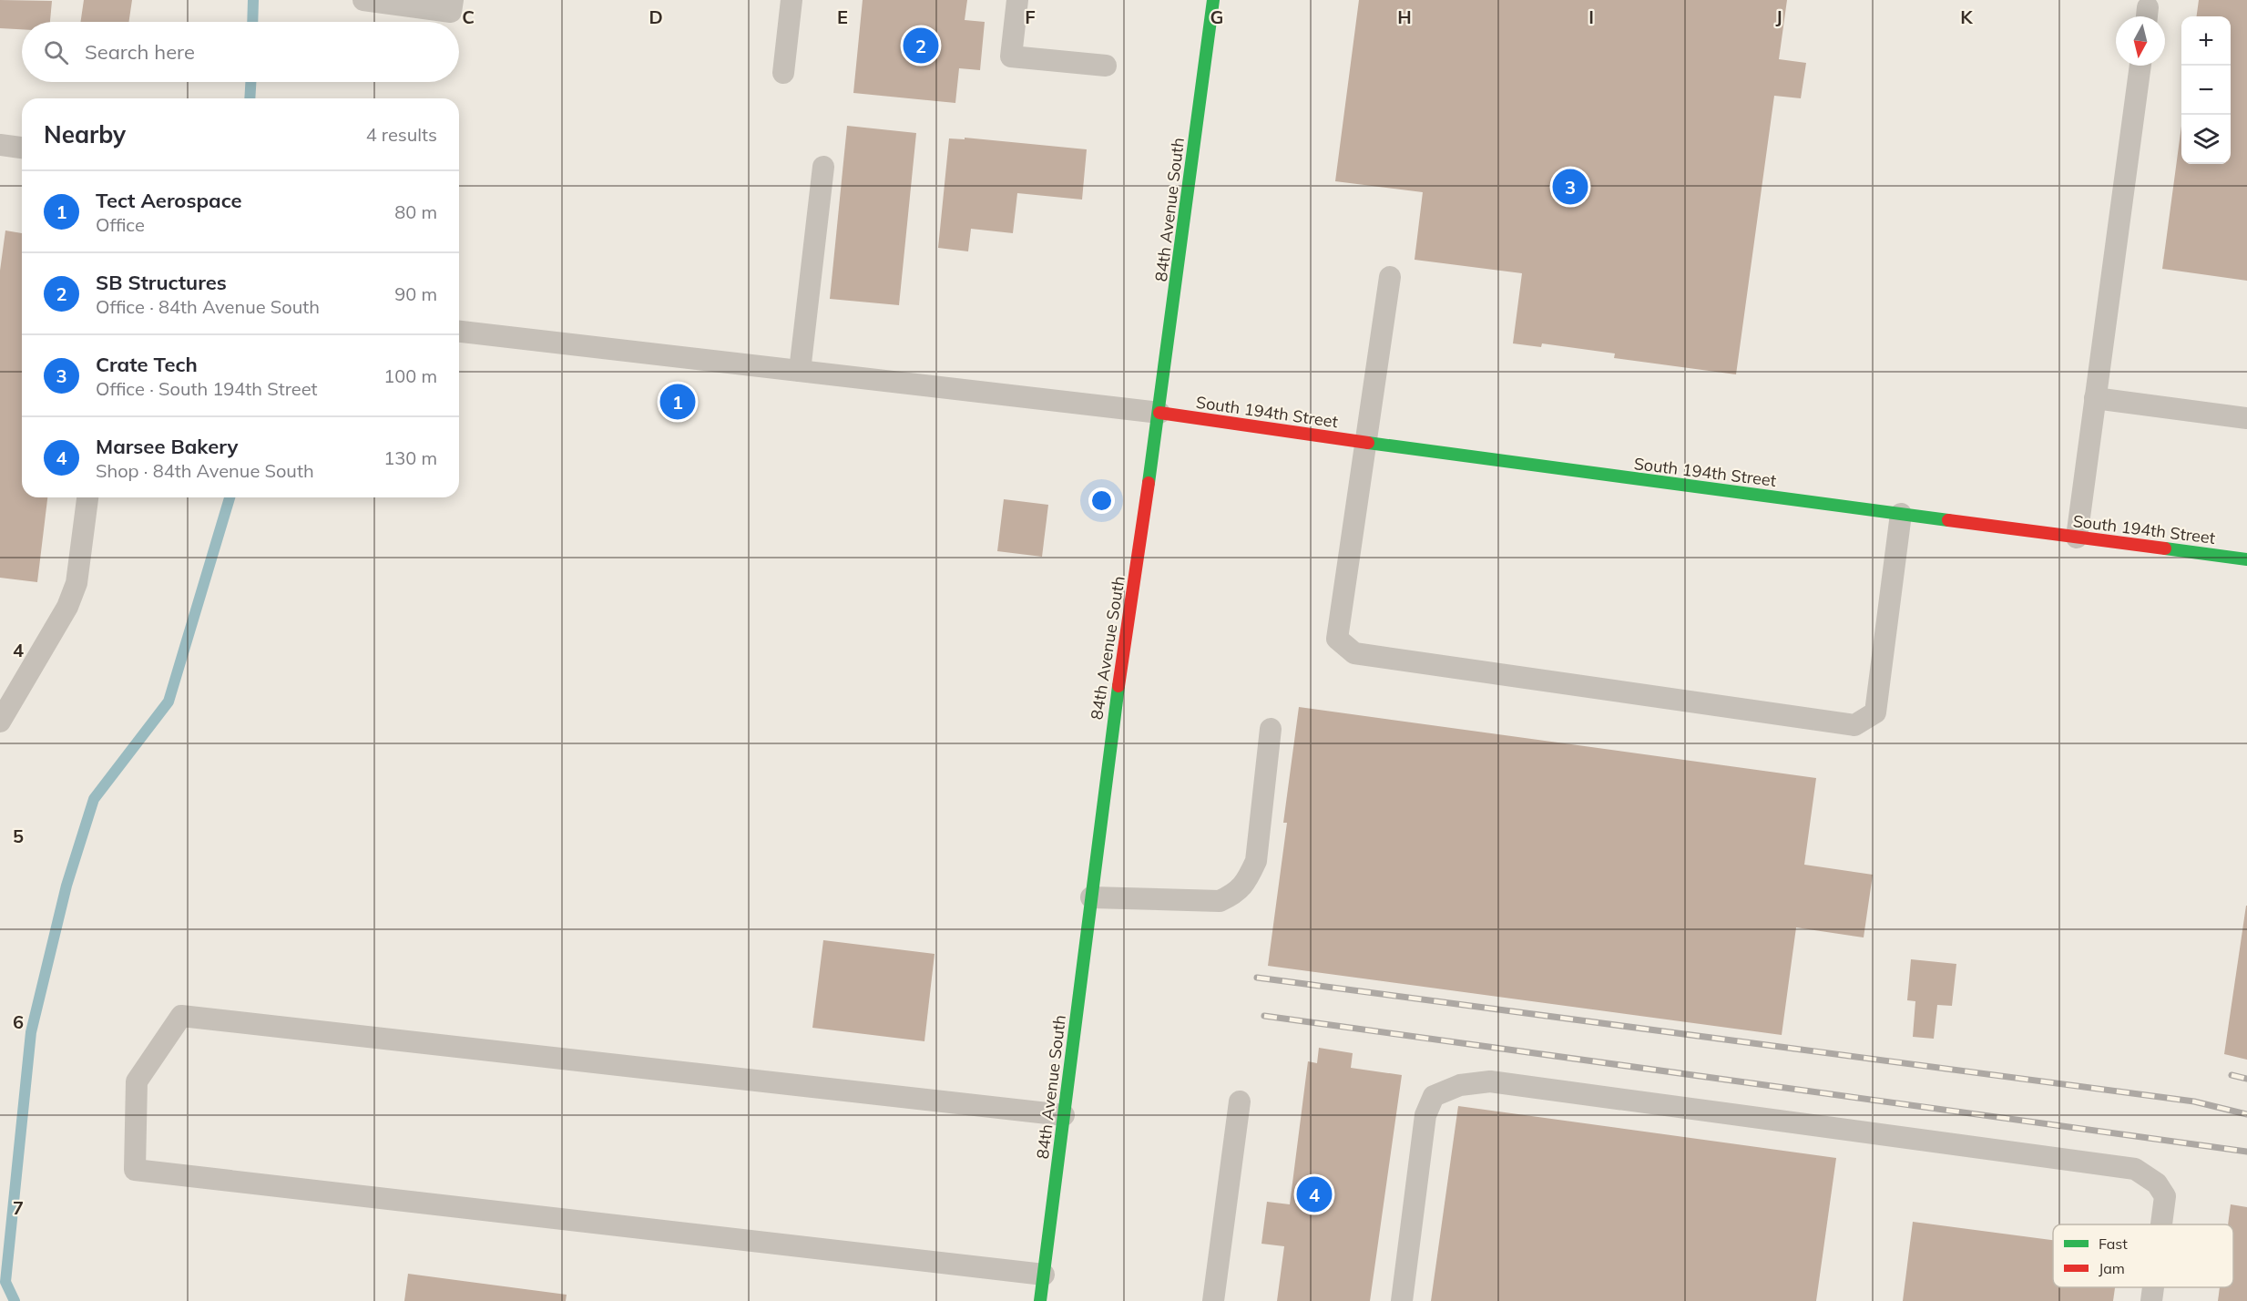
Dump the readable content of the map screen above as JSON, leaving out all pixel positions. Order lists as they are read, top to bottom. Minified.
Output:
{"streets":{"main road":["84th Avenue South","South 194th Street"]},"crossings":[["84th Avenue South","South 194th Street"]],"legend":["Fast","Jam"],"north":"bottom","page":{"map_buttons":["+","−"],"search":"Search here","pins":["2","3","1","4"],"heading":["Nearby","4 results"],"list":[{"mark":"1","name":"Tect Aerospace","note":"Office","value":"80 m"},{"mark":"2","name":"SB Structures","note":"Office · 84th Avenue South","value":"90 m"},{"mark":"3","name":"Crate Tech","note":"Office · South 194th Street","value":"100 m"},{"mark":"4","name":"Marsee Bakery","note":"Shop · 84th Avenue South","value":"130 m"}]},"grid":{"columns":["C","D","E","F","G","H","I","J","K"],"rows":["4","5","6","7"]}}
